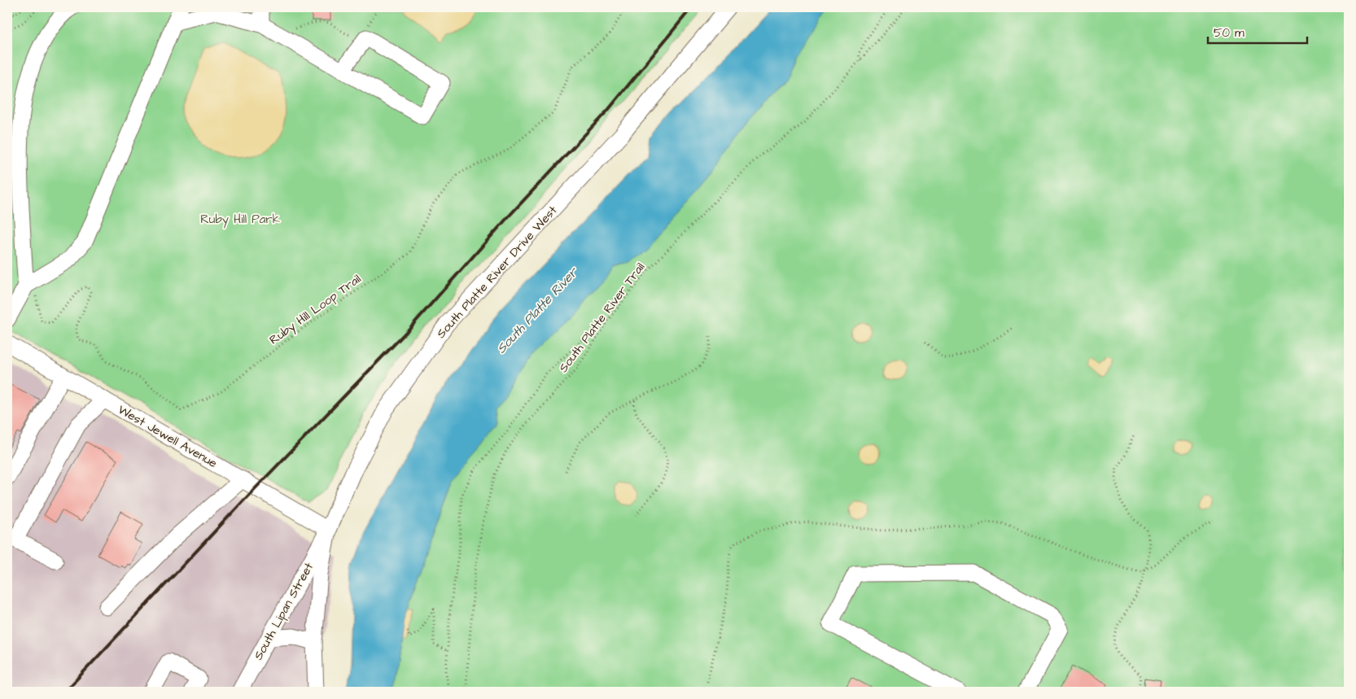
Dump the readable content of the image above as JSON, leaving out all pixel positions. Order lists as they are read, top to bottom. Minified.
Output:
{"streets":{"street":["South Platte River Drive West","West Jewell Avenue","South Lipan Street"],"path":["Ruby Hill Loop Trail","South Platte River Trail"]},"crossings":[["South Platte River Drive West","West Jewell Avenue"],["South Platte River Drive West","South Lipan Street"],["West Jewell Avenue","South Lipan Street"]],"water":["South Platte River"],"parks":["Ruby Hill Park"],"scale_bar":"50 m"}
